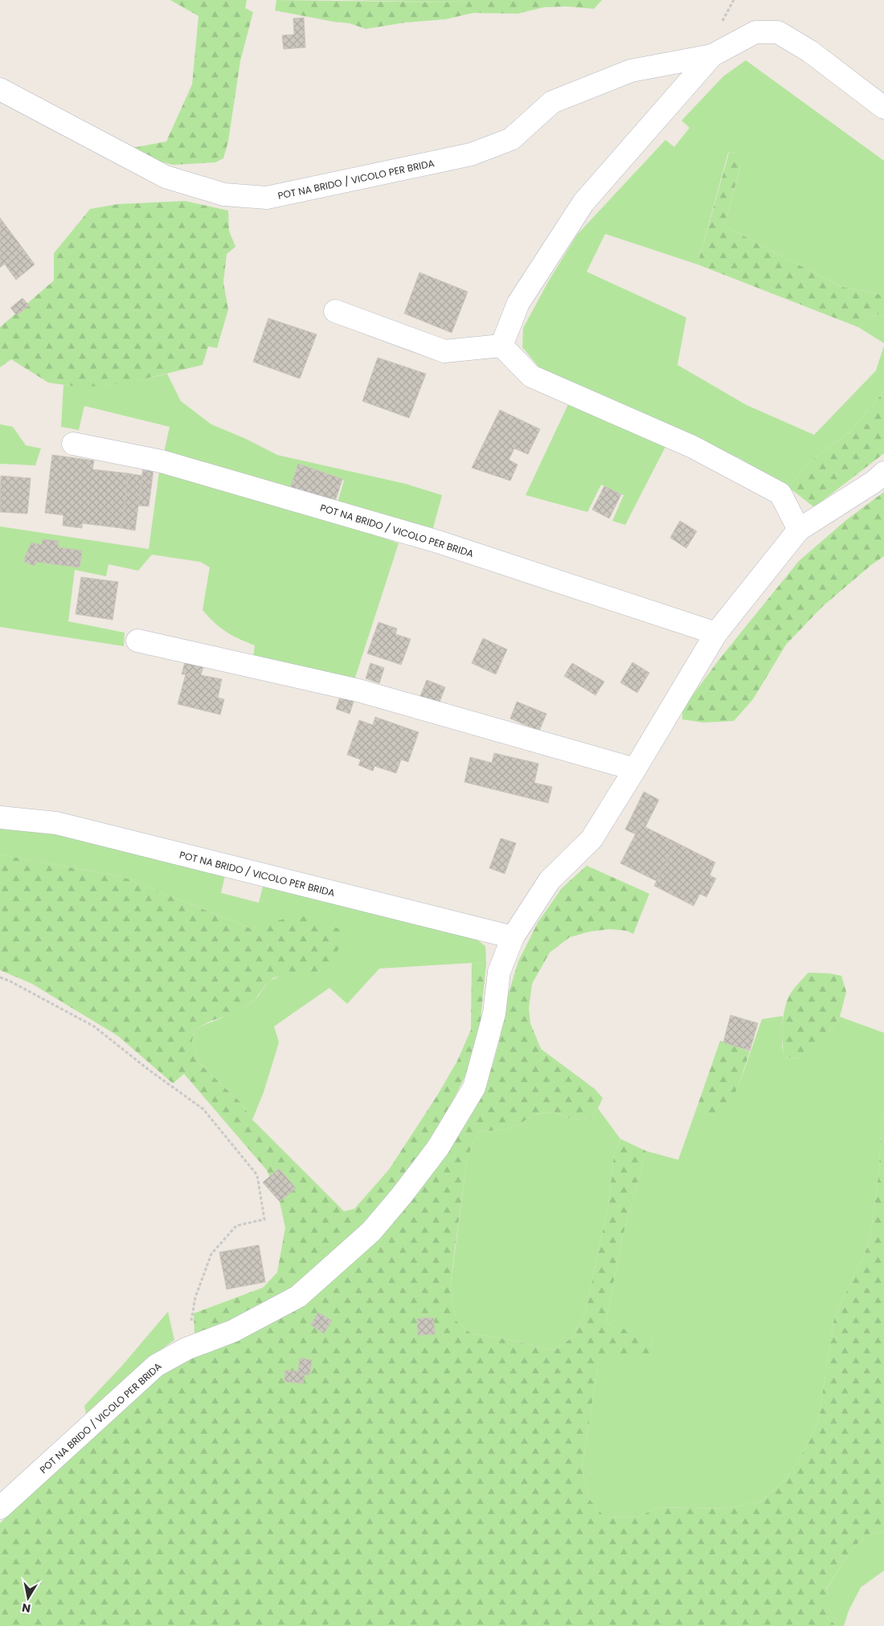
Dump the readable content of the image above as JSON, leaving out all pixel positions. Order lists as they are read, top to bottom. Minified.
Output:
{"streets":{"street":["POT NA BRIDO / VICOLO PER BRIDA"]},"north":"bottom"}
